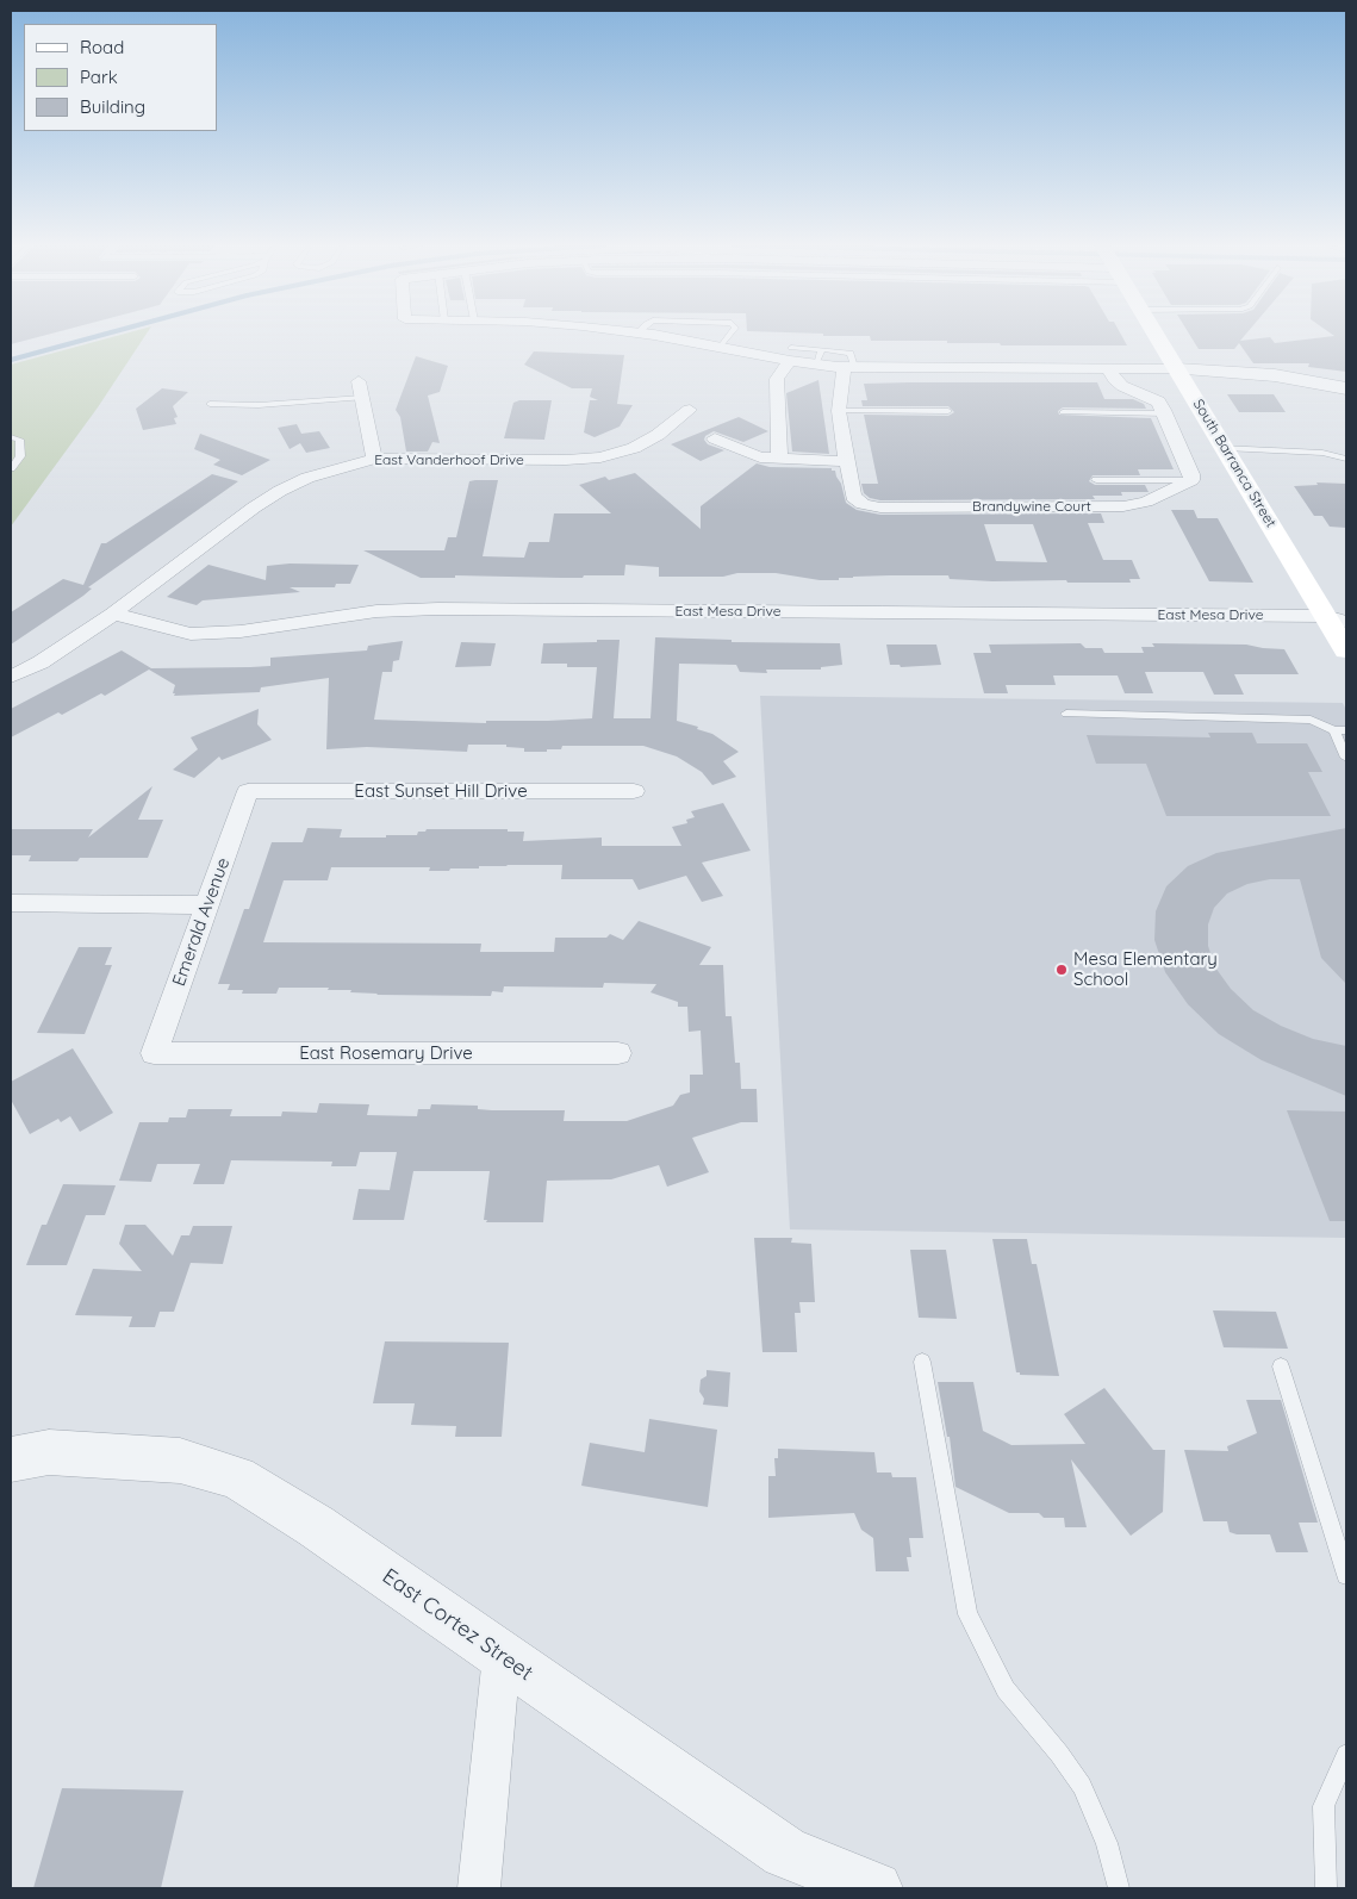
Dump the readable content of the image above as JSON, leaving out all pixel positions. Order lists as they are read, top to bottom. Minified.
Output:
{"streets":{"main road":["South Barranca Street"],"street":["East Vanderhoof Drive","Brandywine Court","East Mesa Drive","East Sunset Hill Drive","Emerald Avenue","East Rosemary Drive","East Cortez Street"]},"crossings":[["East Vanderhoof Drive","East Mesa Drive"],["South Barranca Street","East Mesa Drive"],["East Sunset Hill Drive","Emerald Avenue"],["Emerald Avenue","East Rosemary Drive"]],"places":["Mesa Elementary School"],"legend":["Road","Park","Building"]}
